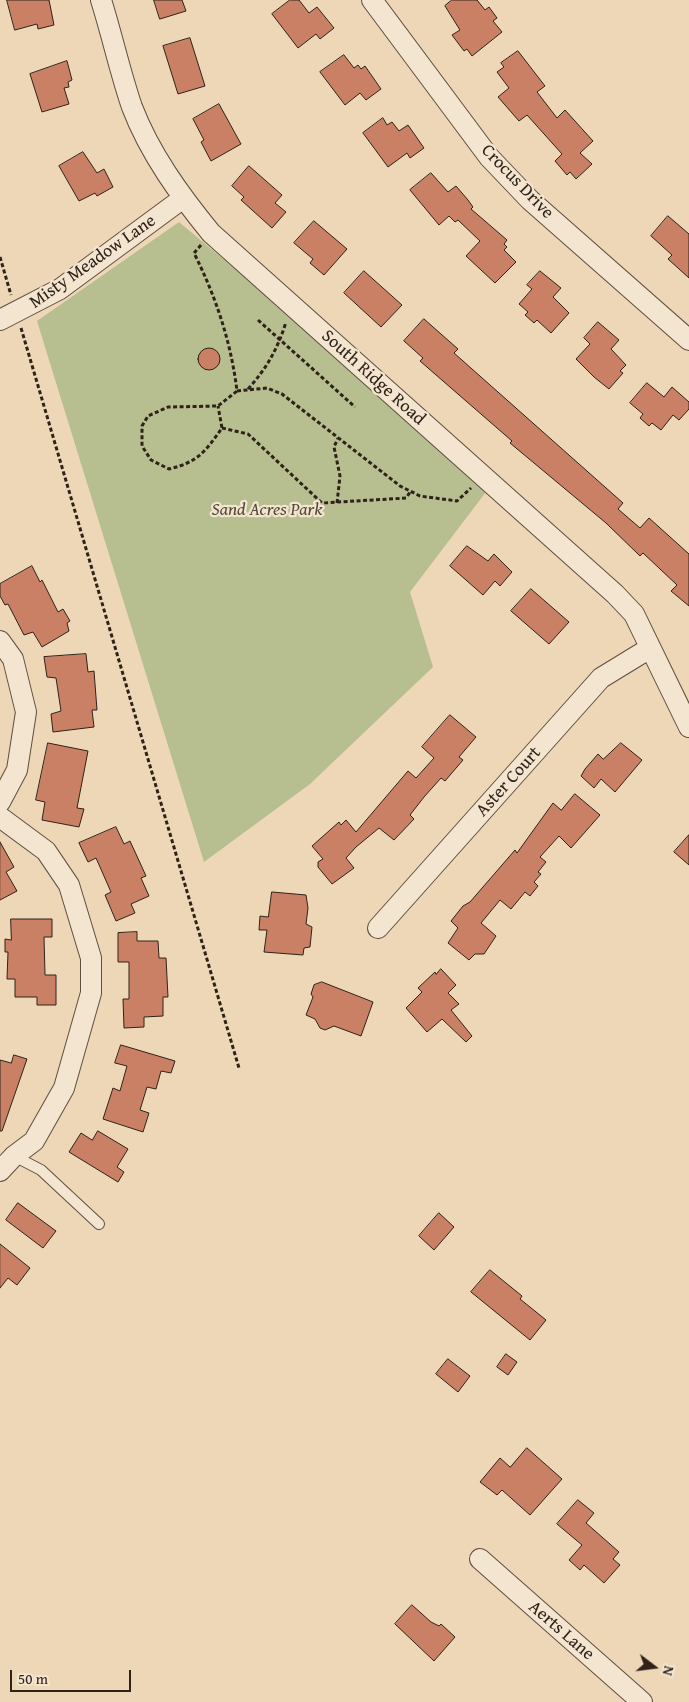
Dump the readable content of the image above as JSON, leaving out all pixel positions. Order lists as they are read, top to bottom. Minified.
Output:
{"streets":{"street":["Crocus Drive","Misty Meadow Lane","South Ridge Road","Aster Court","Aerts Lane"]},"crossings":[["Misty Meadow Lane","South Ridge Road"],["South Ridge Road","Aster Court"]],"parks":["Sand Acres Park"],"scale_bar":"50 m","north":"right"}
